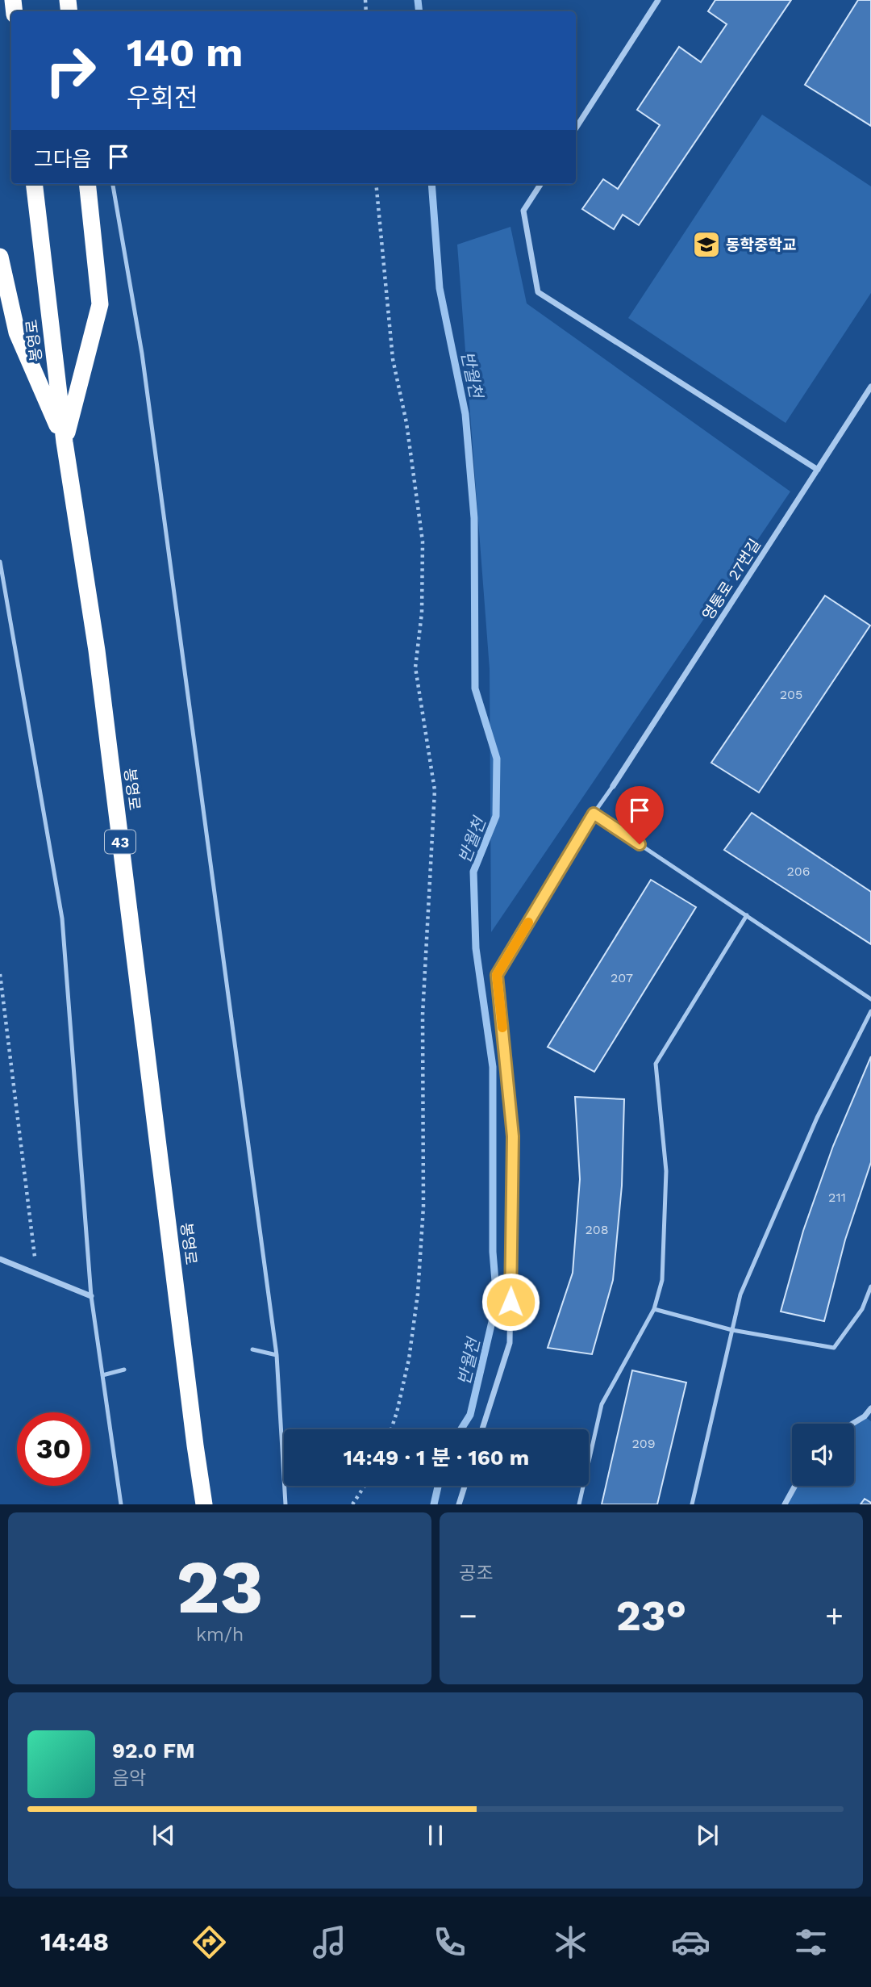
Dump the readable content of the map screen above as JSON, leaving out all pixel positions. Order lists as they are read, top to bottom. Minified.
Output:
{"streets":{"highway":["봉영로","43"],"street":["영통로 27번길"]},"water":["반월천"],"places":{"school or university":["동학중학교"]},"house_numbers":["205","206","207","211","208","209"],"page":{"turn":["140 m","우회전"],"then":"그다음","limit":"30","trip":"14:49 · 1 분 · 160 m","tile":[["23","km/h"],"공조"],"heat":["−","23°","+"],"song":["92.0 FM","음악"],"tabs":"14:48"}}
